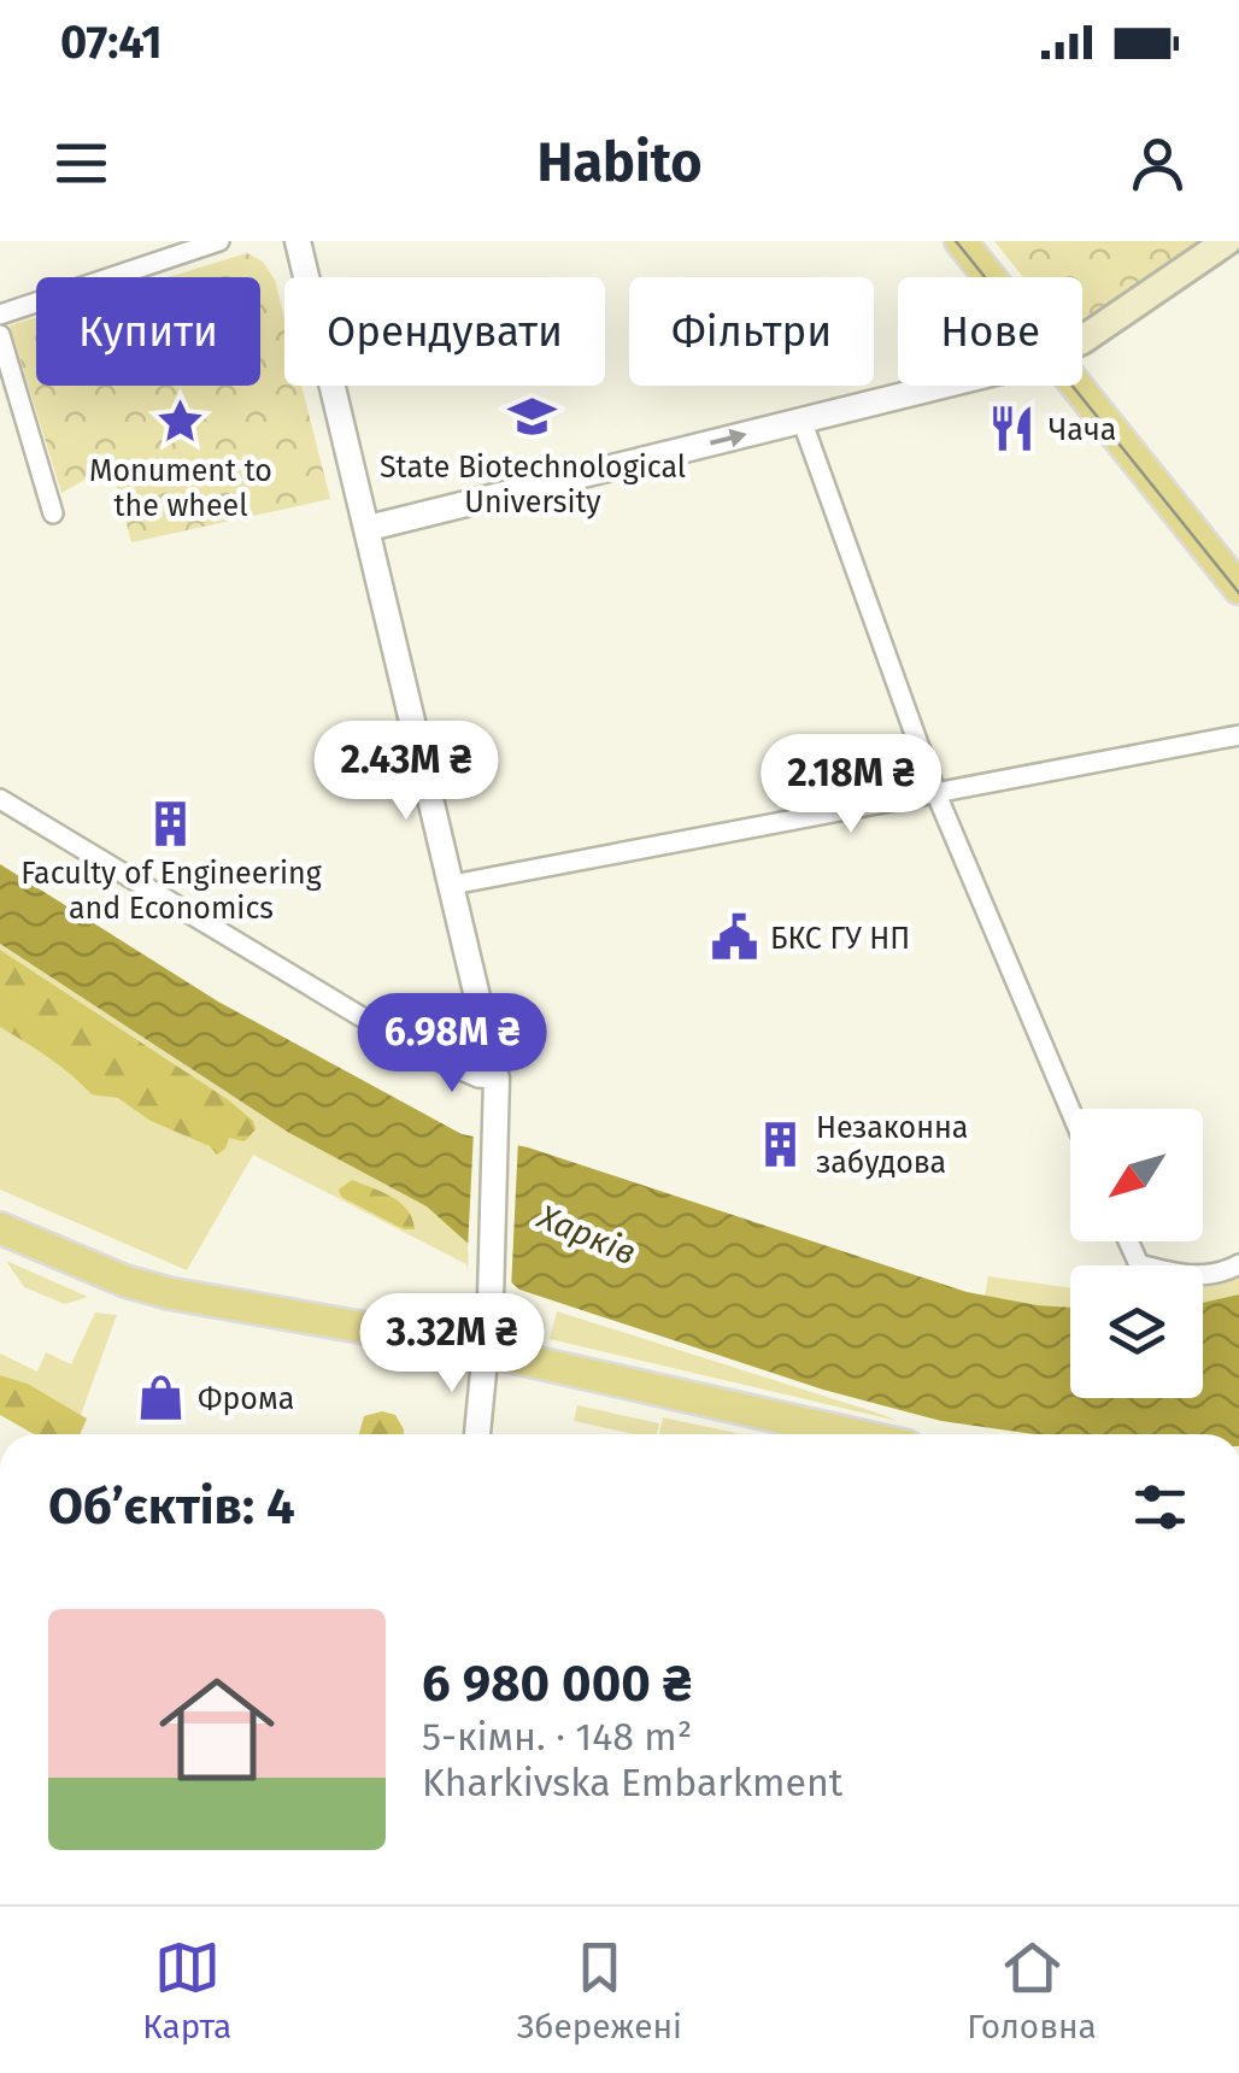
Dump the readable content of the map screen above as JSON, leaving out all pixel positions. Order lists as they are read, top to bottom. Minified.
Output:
{"water":["Харків"],"places":{"school or university":["State Biotechnological University"],"place":["Monument to the wheel"],"restaurant":["Чача"],"building":["Faculty of Engineering and Economics","Незаконна забудова"],"public building":["БКС ГУ НП"],"shop":["Фрома"]},"north":"bottom left","page":{"status":"07:41","header":"Habito","chip":["Купити","Орендувати","Фільтри","Нове"],"price":["2.43M ₴","2.18M ₴","6.98M ₴","3.32M ₴"],"heading":"Об’єктів: 4","list":[{"name":"6 980 000 ₴","note":"5-кімн. · 148 m² · Kharkivska Embarkment"}],"tabs":["Карта","Збережені","Головна"]}}
